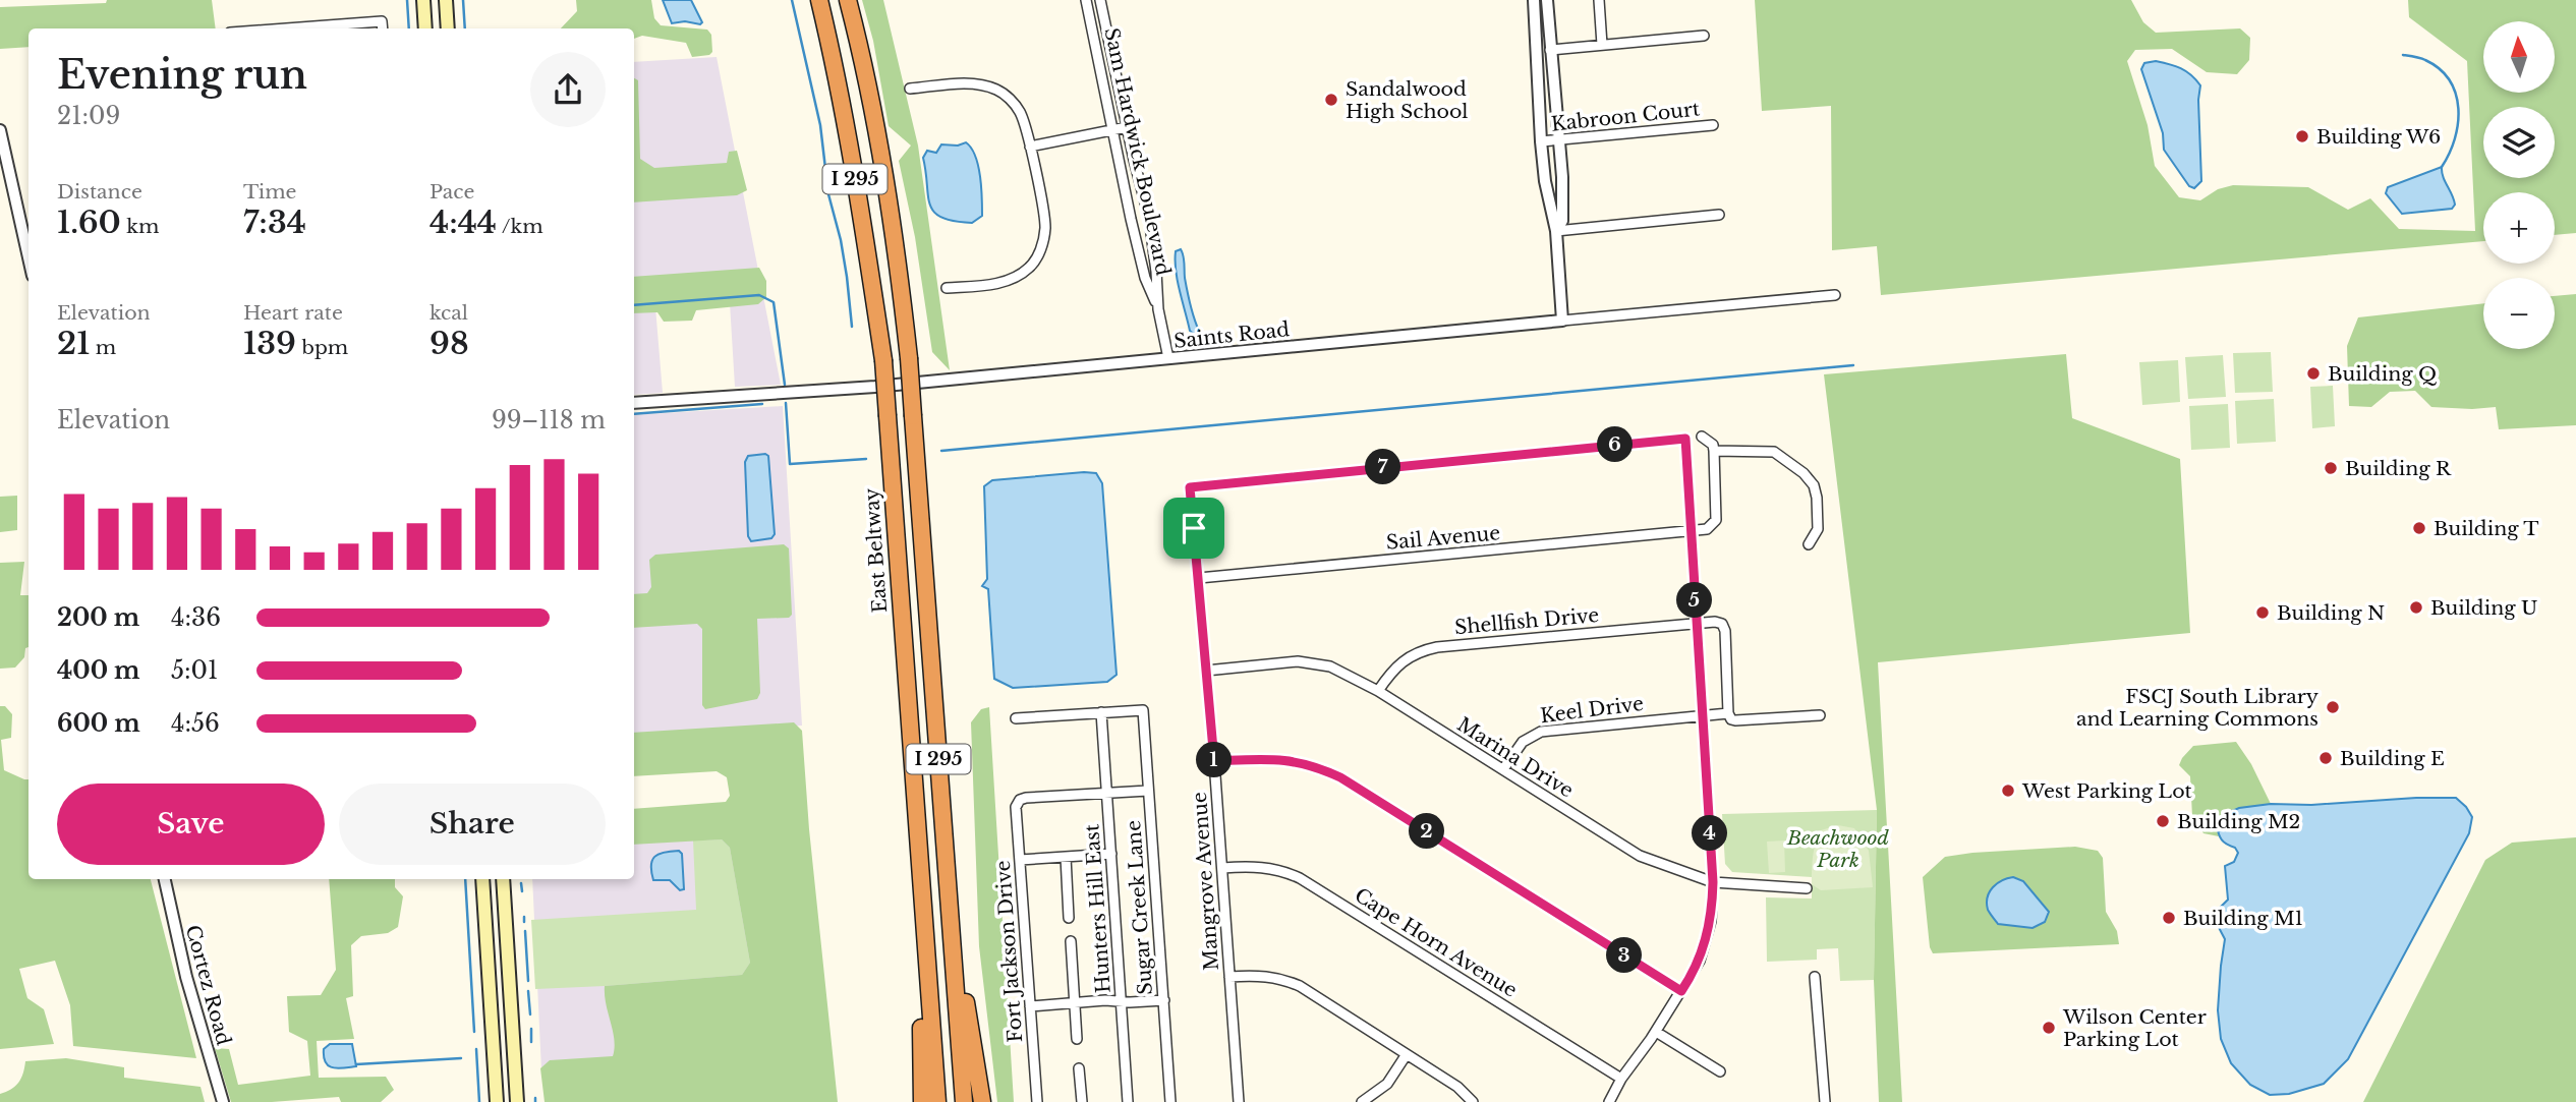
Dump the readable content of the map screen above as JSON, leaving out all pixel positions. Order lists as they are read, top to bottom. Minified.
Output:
{"streets":{"highway":["I 295","East Beltway"],"street":["Kabroon Court","Sam Hardwick Boulevard","Saints Road","Sail Avenue","Shellfish Drive","Keel Drive","Marina Drive","Mangrove Avenue","Sugar Creek Lane","Hunters Hill East","Cape Horn Avenue","Fort Jackson Drive","Cortez Road"]},"crossings":[["Sam Hardwick Boulevard","Saints Road"],["Sail Avenue","Mangrove Avenue"],["Shellfish Drive","Marina Drive"],["Keel Drive","Marina Drive"],["Marina Drive","Mangrove Avenue"],["Mangrove Avenue","Cape Horn Avenue"],["Sugar Creek Lane","Hunters Hill East"],["Hunters Hill East","Fort Jackson Drive"]],"parks":["Beachwood Park"],"places":["Sandalwood High School","Building W6","Building Q","Building R","Building T","Building U","Building N","FSCJ South Library and Learning Commons","Building E","West Parking Lot","Building M2","Building M1","Wilson Center Parking Lot"],"north":"top","page":{"map_buttons":["+","−"],"heading":["Evening run","21:09"],"stats":[["Distance","1.60 km"],["Time","7:34"],["Pace","4:44 /km"],["Elevation","21 m"],["Heart rate","139 bpm"],["kcal","98"]],"chart":["Elevation","99–118 m"],"pins":["6","7","5","1","2","4","3"],"list":[{"name":"200 m","note":"4:36"},{"name":"400 m","note":"5:01"},{"name":"600 m","note":"4:56"}],"buttons":["Save","Share"]}}
